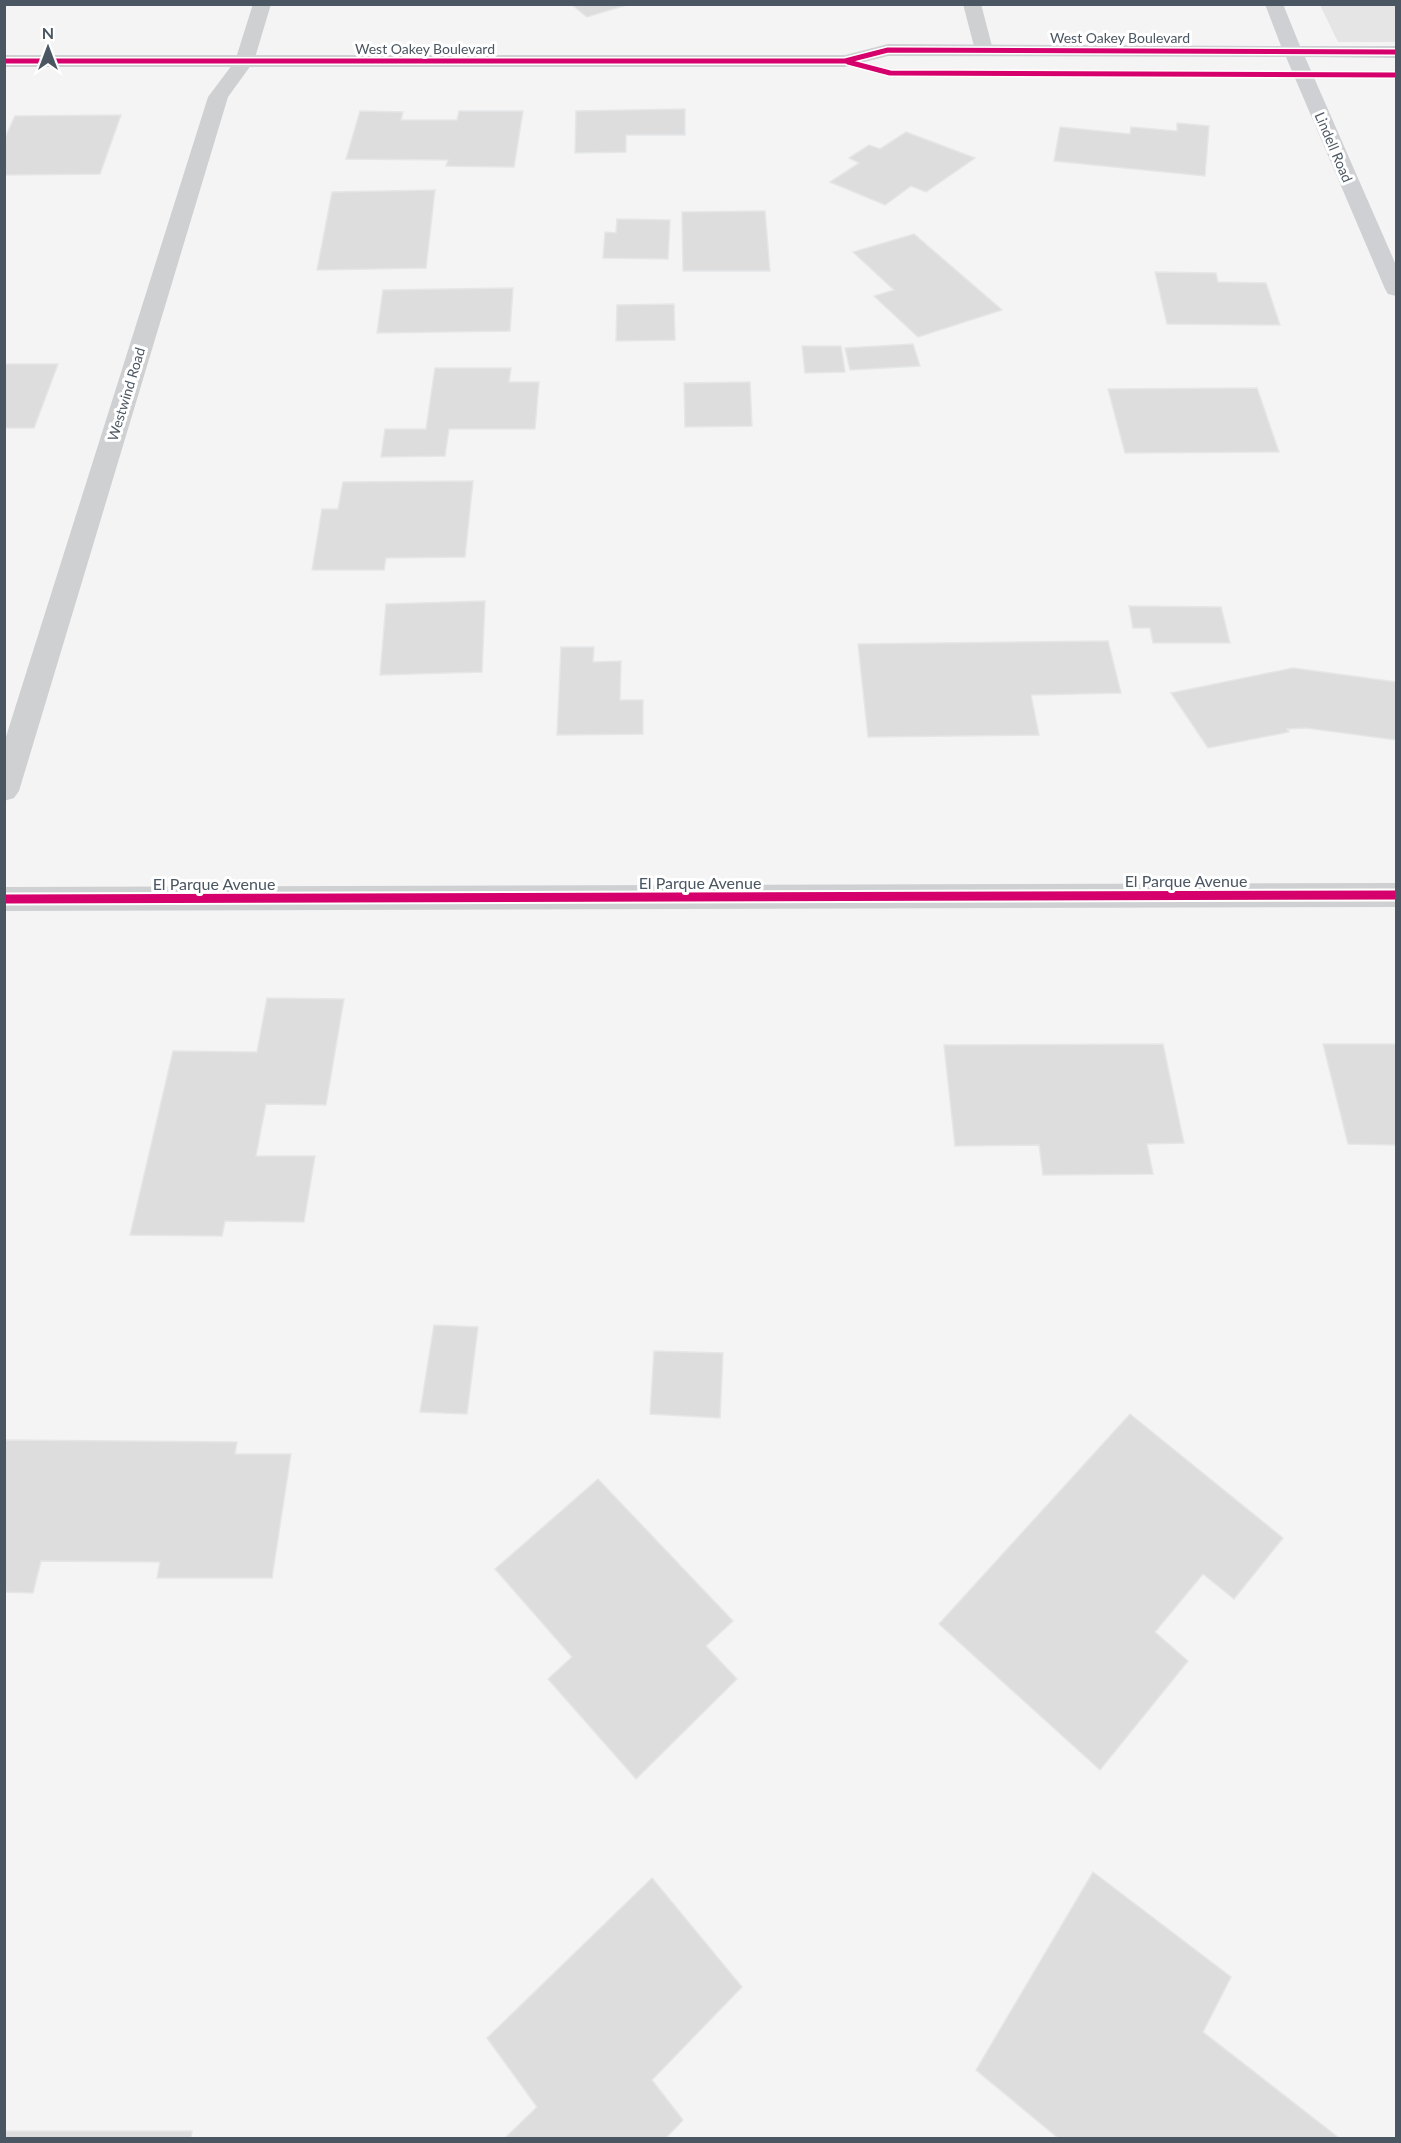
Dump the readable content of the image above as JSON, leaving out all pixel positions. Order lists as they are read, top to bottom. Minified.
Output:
{"streets":{"main road":["West Oakey Boulevard","Lindell Road"],"street":["Westwind Road","El Parque Avenue"]},"crossings":[["West Oakey Boulevard","Lindell Road"],["West Oakey Boulevard","Westwind Road"]],"north":"top"}
